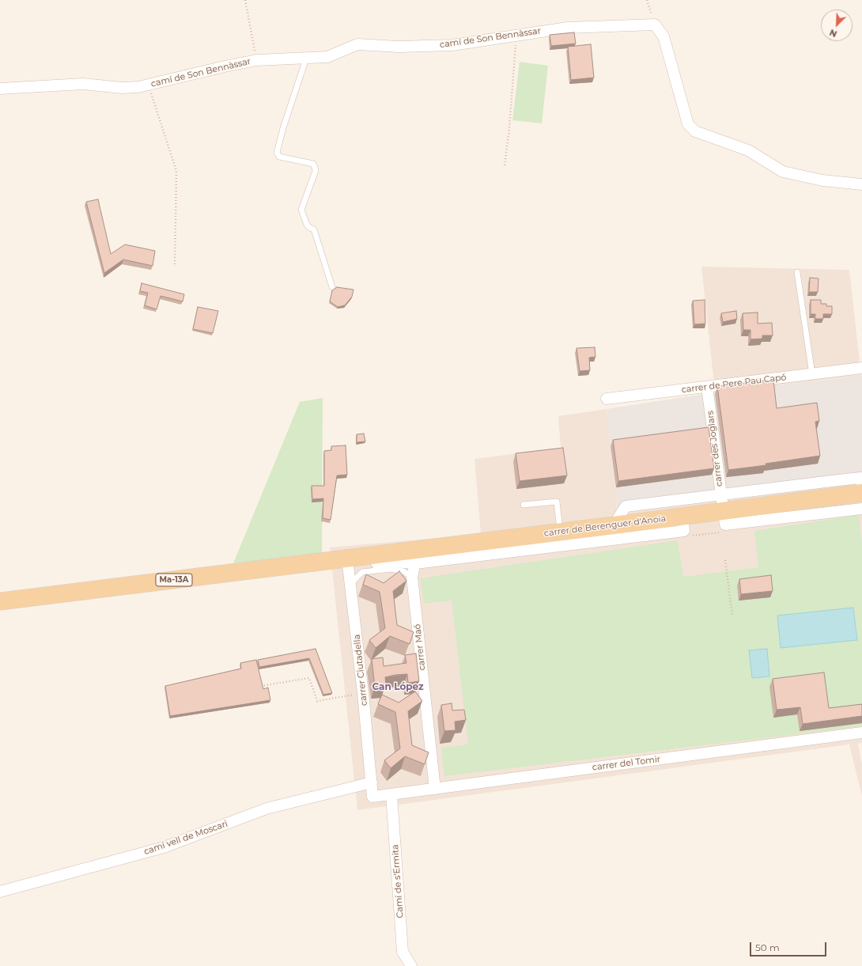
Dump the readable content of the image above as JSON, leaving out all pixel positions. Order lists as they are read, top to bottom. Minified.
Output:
{"streets":{"main road":["carrer de Berenguer d'Anoia","Ma-13A"],"street":["camí de Son Bennàssar","carrer de Pere Pau Capó","carrer des Joglars","carrer Maó","carrer Ciutadella","carrer del Tomir","camí vell de Moscari","Camí de s'Ermita"]},"crossings":[["carrer de Pere Pau Capó","carrer des Joglars"],["carrer des Joglars","carrer de Berenguer d'Anoia"],["carrer de Berenguer d'Anoia","Ma-13A"],["carrer de Berenguer d'Anoia","carrer Ciutadella"],["Ma-13A","carrer Ciutadella"],["carrer Maó","carrer del Tomir"],["carrer Ciutadella","carrer del Tomir"],["carrer Ciutadella","camí vell de Moscari"],["carrer Ciutadella","Camí de s'Ermita"],["carrer del Tomir","Camí de s'Ermita"]],"districts":["Can López"],"scale_bar":"50 m","north":"bottom left"}
